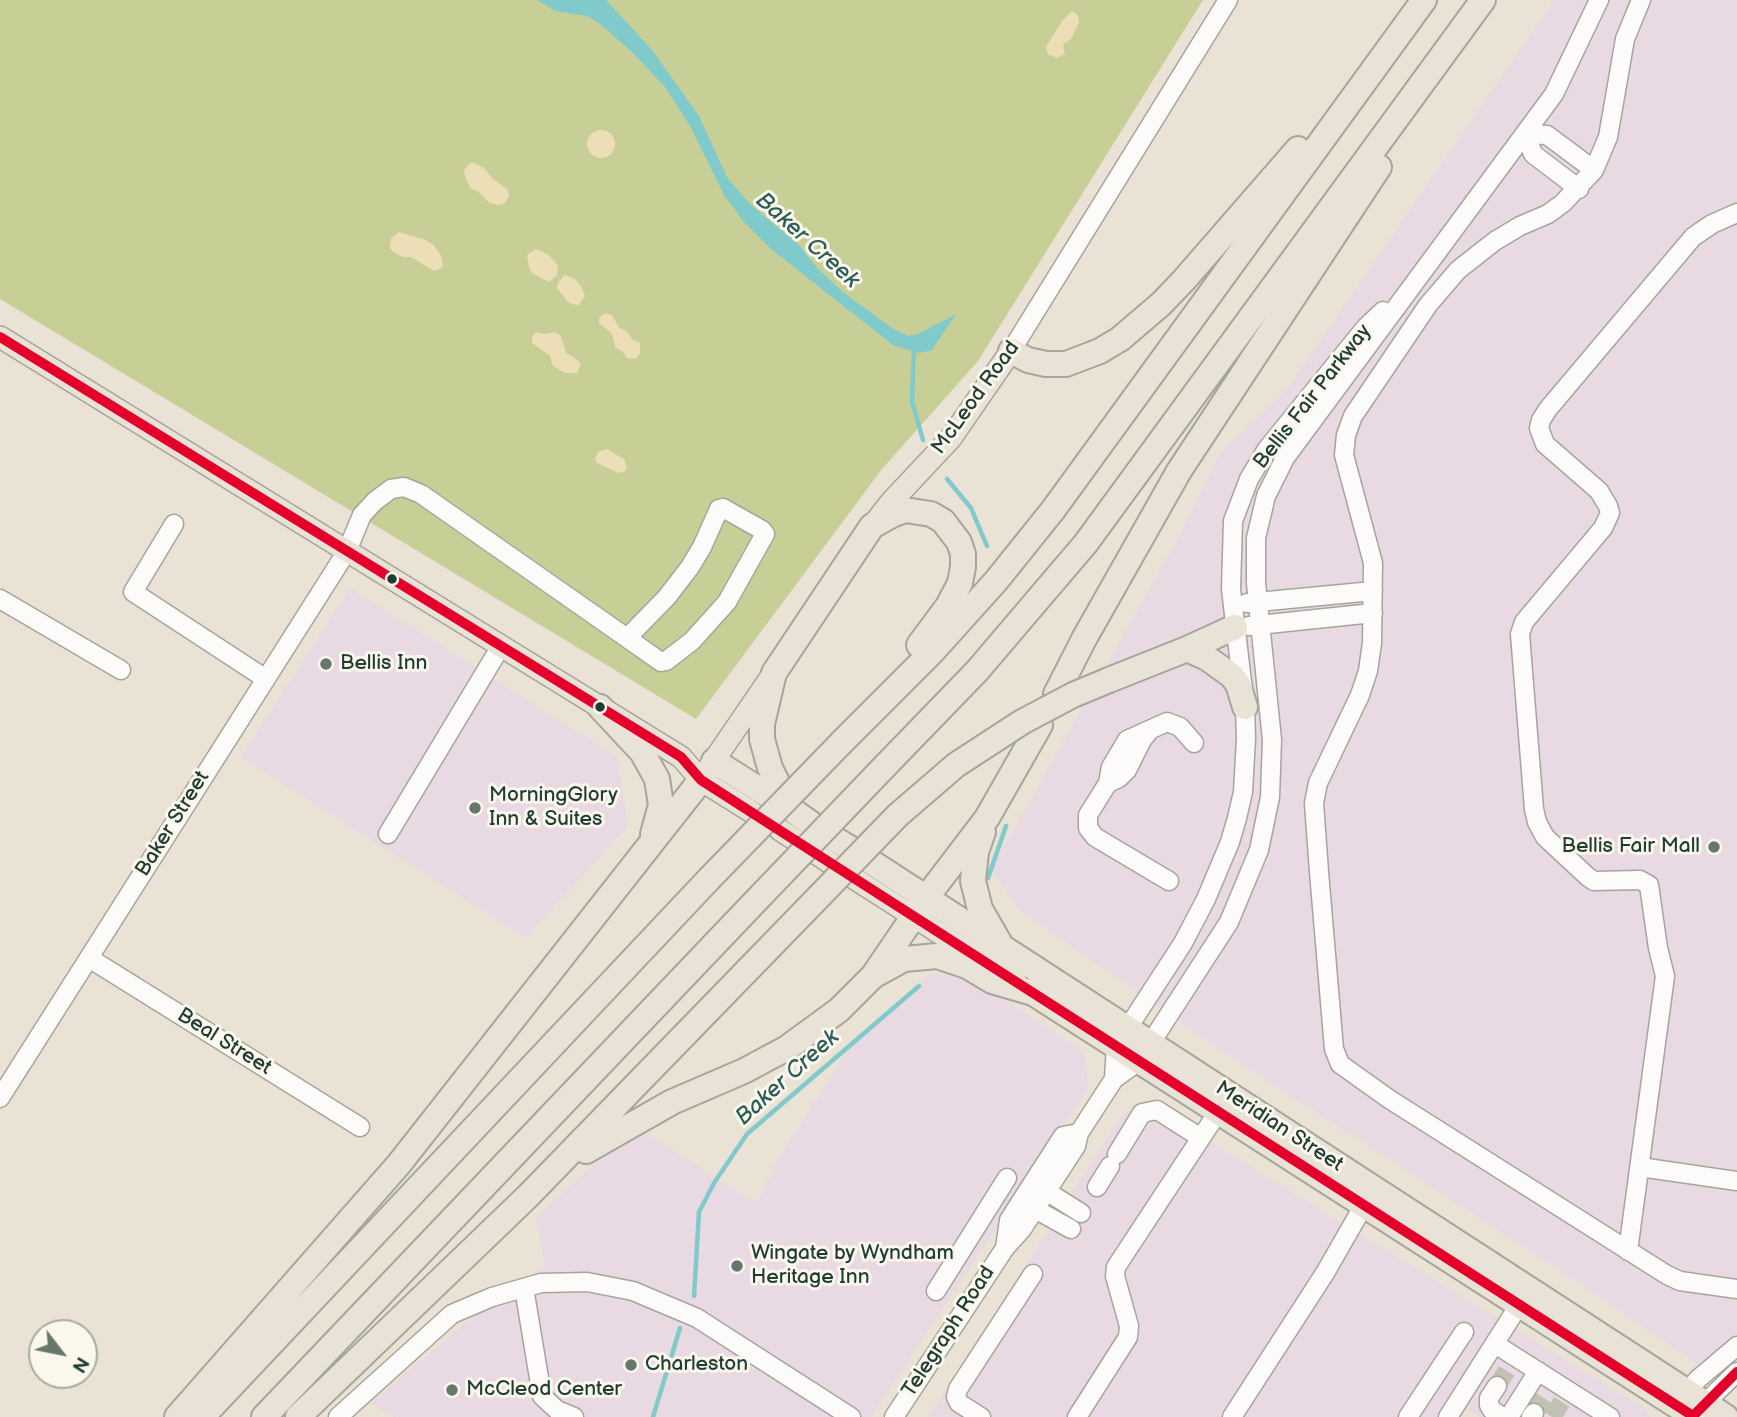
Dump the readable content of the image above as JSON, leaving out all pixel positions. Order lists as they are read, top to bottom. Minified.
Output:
{"streets":{"highway":["McLeod Road","Meridian Street"],"street":["Bellis Fair Parkway","Baker Street","Beal Street","Telegraph Road"]},"crossings":[["Bellis Fair Parkway","Meridian Street"],["Bellis Fair Parkway","Telegraph Road"],["Baker Street","Beal Street"]],"water":["Baker Creek"],"places":["Bellis Inn","MorningGlory Inn & Suites","Bellis Fair Mall","Wingate by Wyndham Heritage Inn","Charleston","McCleod Center"],"north":"bottom right"}
